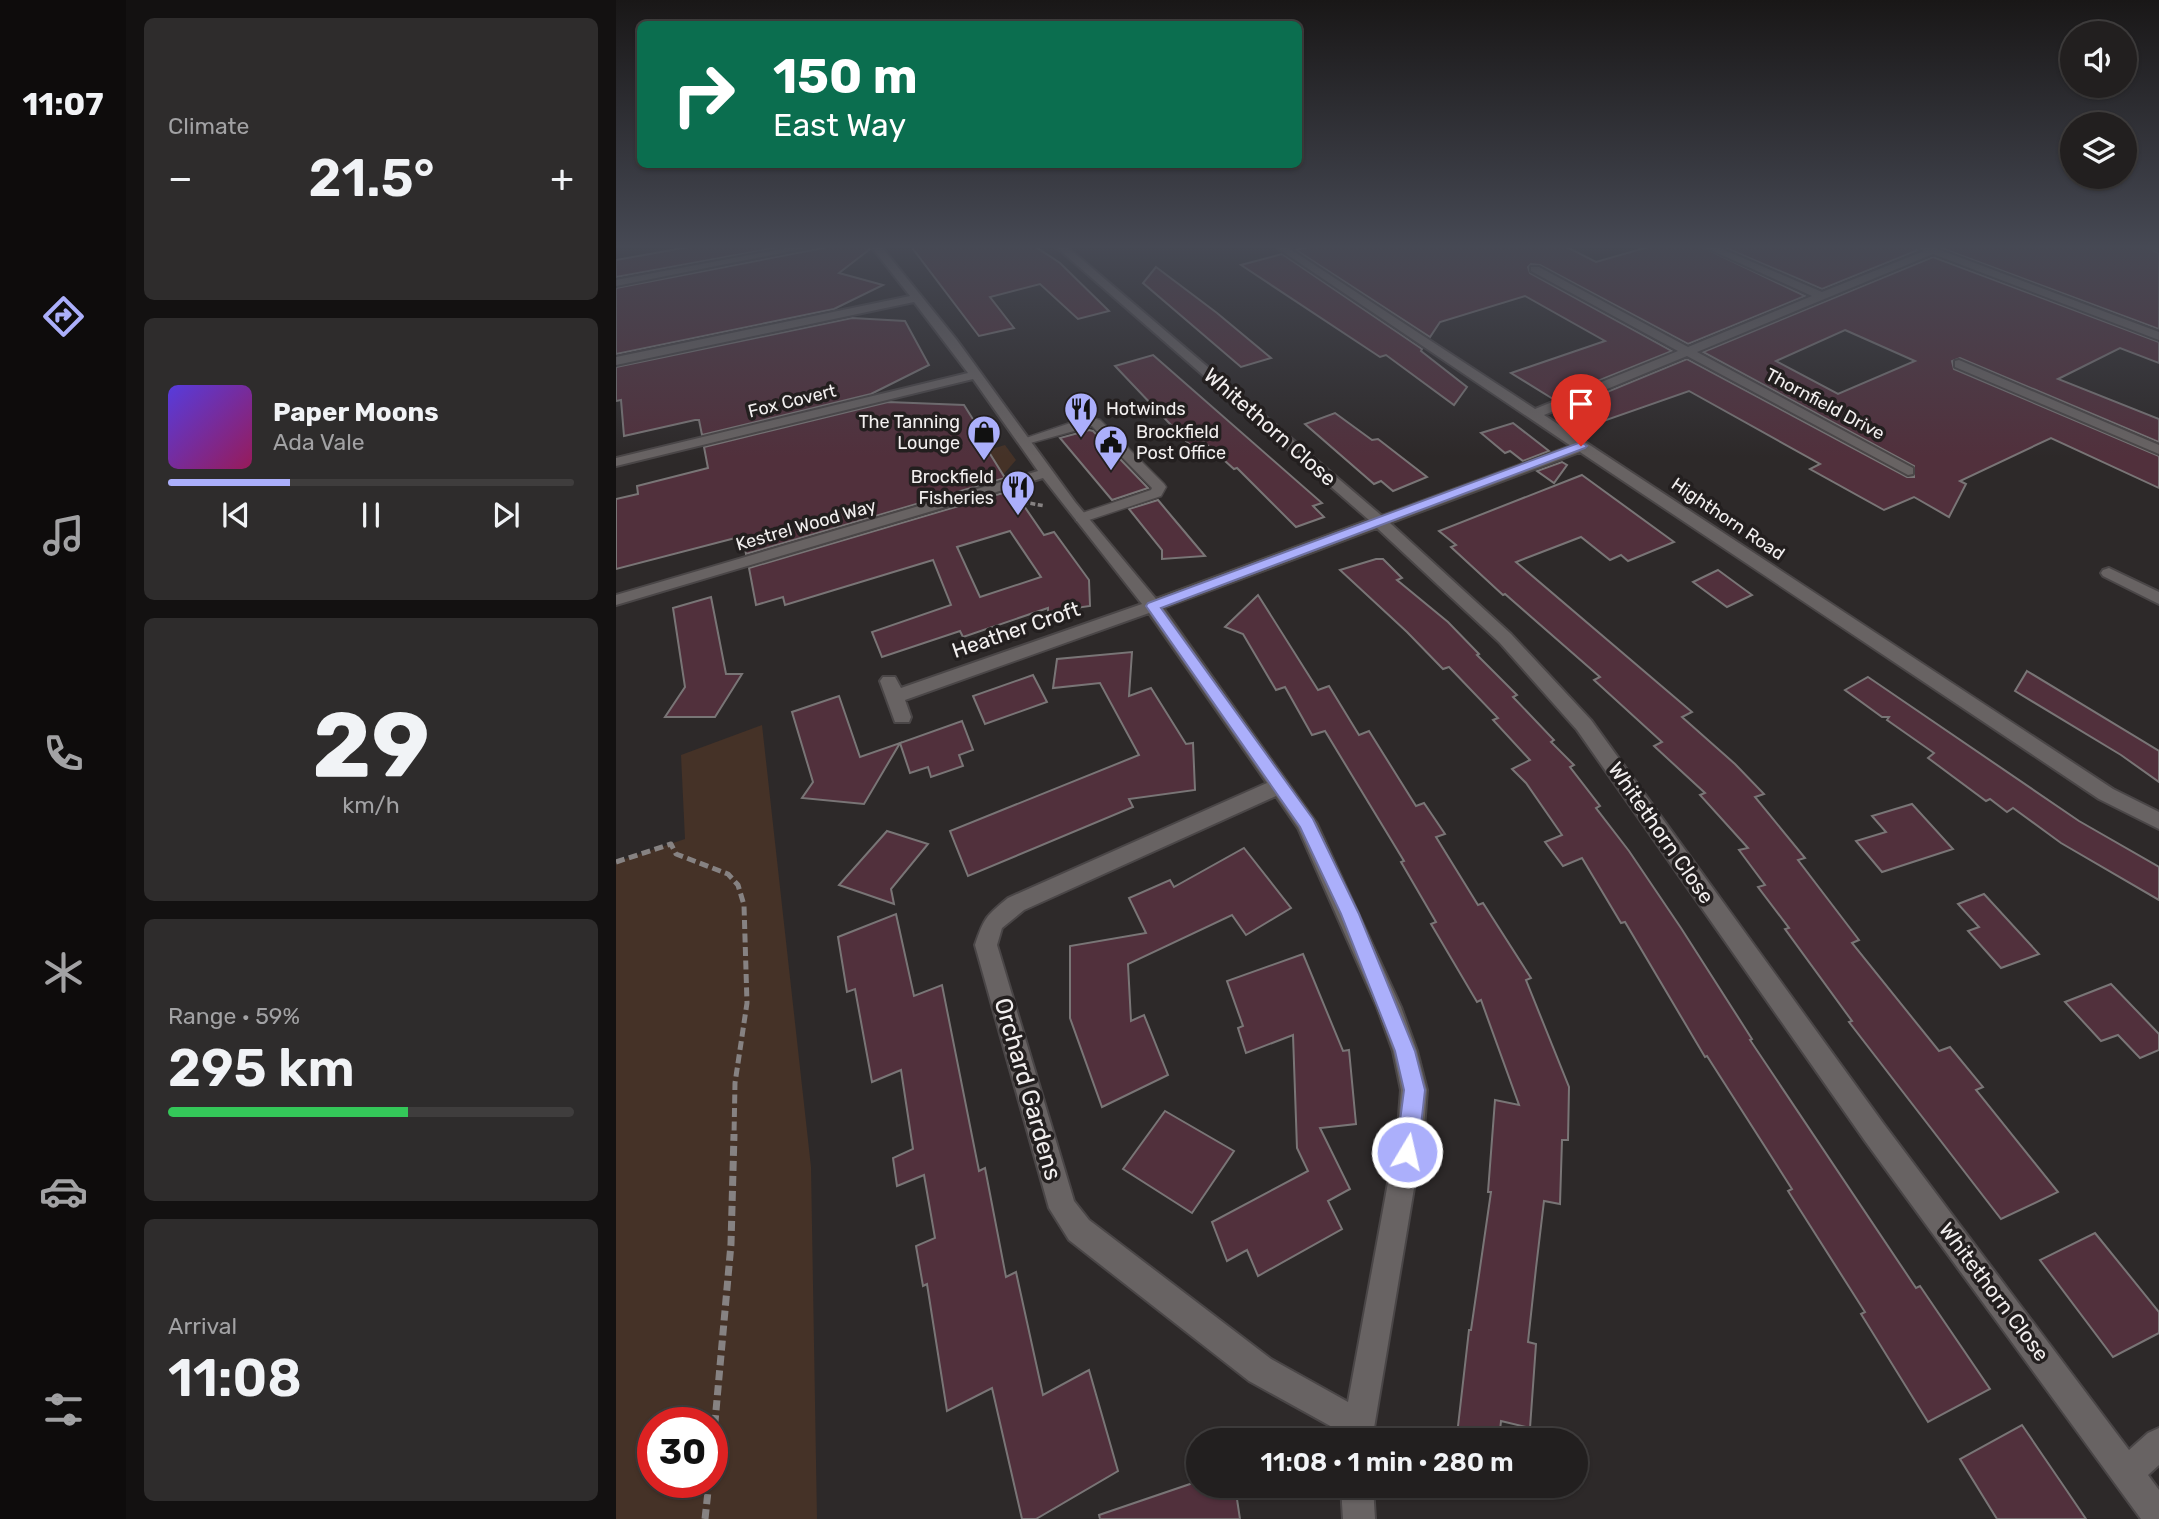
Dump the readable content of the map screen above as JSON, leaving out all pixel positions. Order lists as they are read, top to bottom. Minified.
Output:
{"streets":{"street":["Fox Covert","Thornfield Drive","Whitethorn Close","Highthorn Road","Kestrel Wood Way","Heather Croft","Orchard Gardens"]},"crossings":[["Whitethorn Close","Heather Croft"],["Highthorn Road","Heather Croft"]],"places":{"restaurant":["Hotwinds","Brockfield Fisheries"],"shop":["The Tanning Lounge"],"public building":["Brockfield Post Office"]},"page":{"tabs":"11:07","tile":["Climate",["29","km/h"],["Range · 59%","295 km"],["Arrival","11:08"]],"turn":["150 m","East Way"],"heat":["−","21.5°","+"],"song":["Paper Moons","Ada Vale"],"limit":"30","trip":"11:08 · 1 min · 280 m"}}
